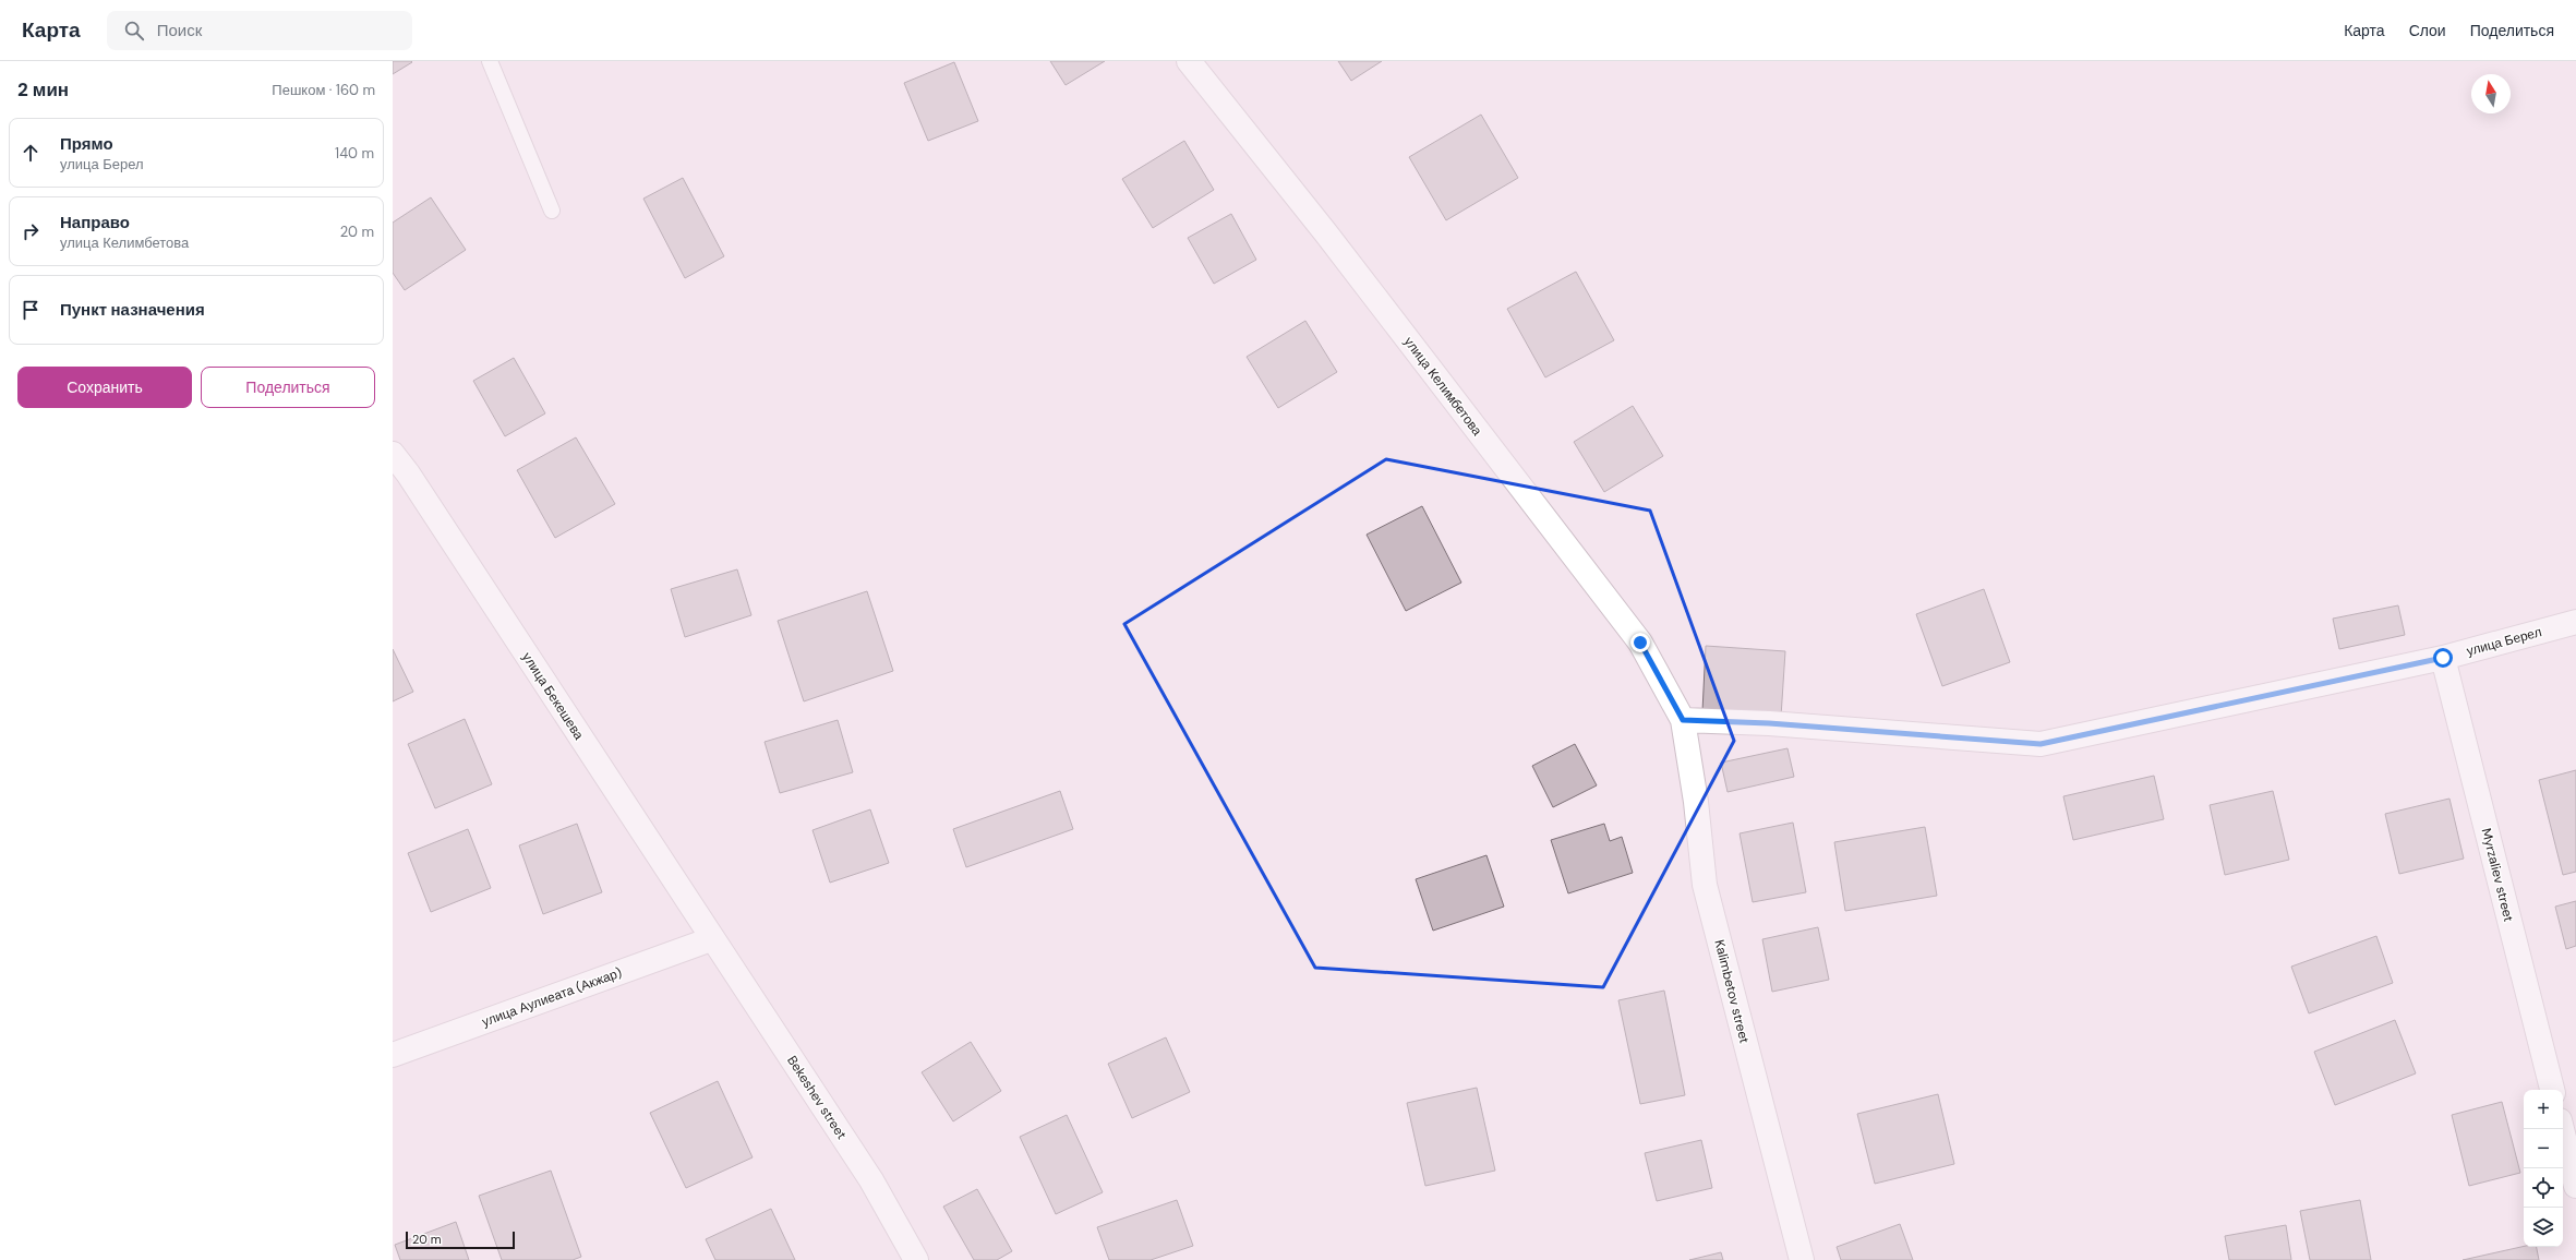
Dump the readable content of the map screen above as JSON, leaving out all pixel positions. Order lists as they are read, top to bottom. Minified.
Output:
{"streets":{"street":["улица Келимбетова","улица Берел","улица Бекешева","Myrzaliev street","Kalimbetov street","улица Аулиеата (Акжар)","Bekeshev street"]},"crossings":[["улица Келимбетова","улица Берел"],["улица Келимбетова","Kalimbetov street"],["улица Берел","Myrzaliev street"],["улица Берел","Kalimbetov street"],["улица Бекешева","улица Аулиеата (Акжар)"],["улица Бекешева","Bekeshev street"],["улица Аулиеата (Акжар)","Bekeshev street"]],"scale_bar":"20 m","north":"top","page":{"header":"Карта","search":"Поиск","nav":["Карта","Слои","Поделиться"],"heading":["2 мин","Пешком · 160 m"],"list":[["Прямо","улица Берел","140 m"],["Направо","улица Келимбетова","20 m"],"Пункт назначения"],"buttons":["Сохранить","Поделиться"],"map_buttons":["+","−"],"scale":"20 m"}}
